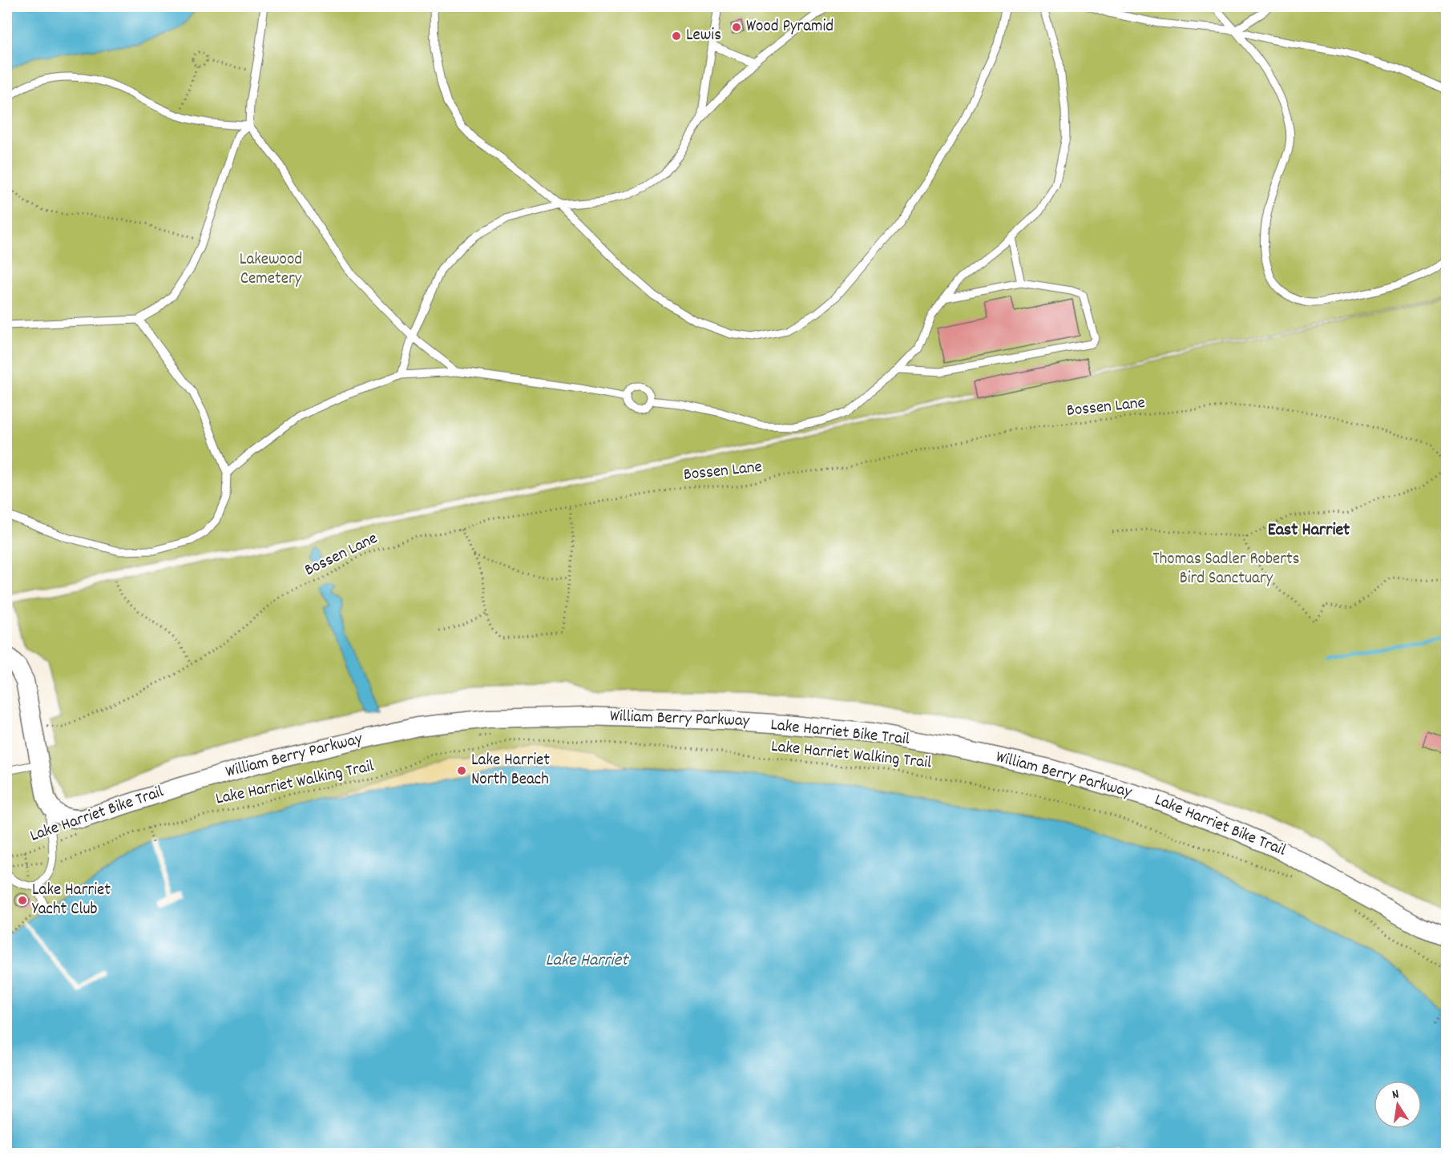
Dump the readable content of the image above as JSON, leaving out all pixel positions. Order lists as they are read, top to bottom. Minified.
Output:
{"streets":{"street":["William Berry Parkway"],"path":["Bossen Lane","Lake Harriet Bike Trail","Lake Harriet Walking Trail"]},"districts":["East Harriet"],"water":["Lake Harriet"],"parks":["Lakewood Cemetery","Thomas Sadler Roberts Bird Sanctuary"],"places":["Wood Pyramid","Lewis","Lake Harriet North Beach","Lake Harriet Yacht Club"],"north":"top"}
